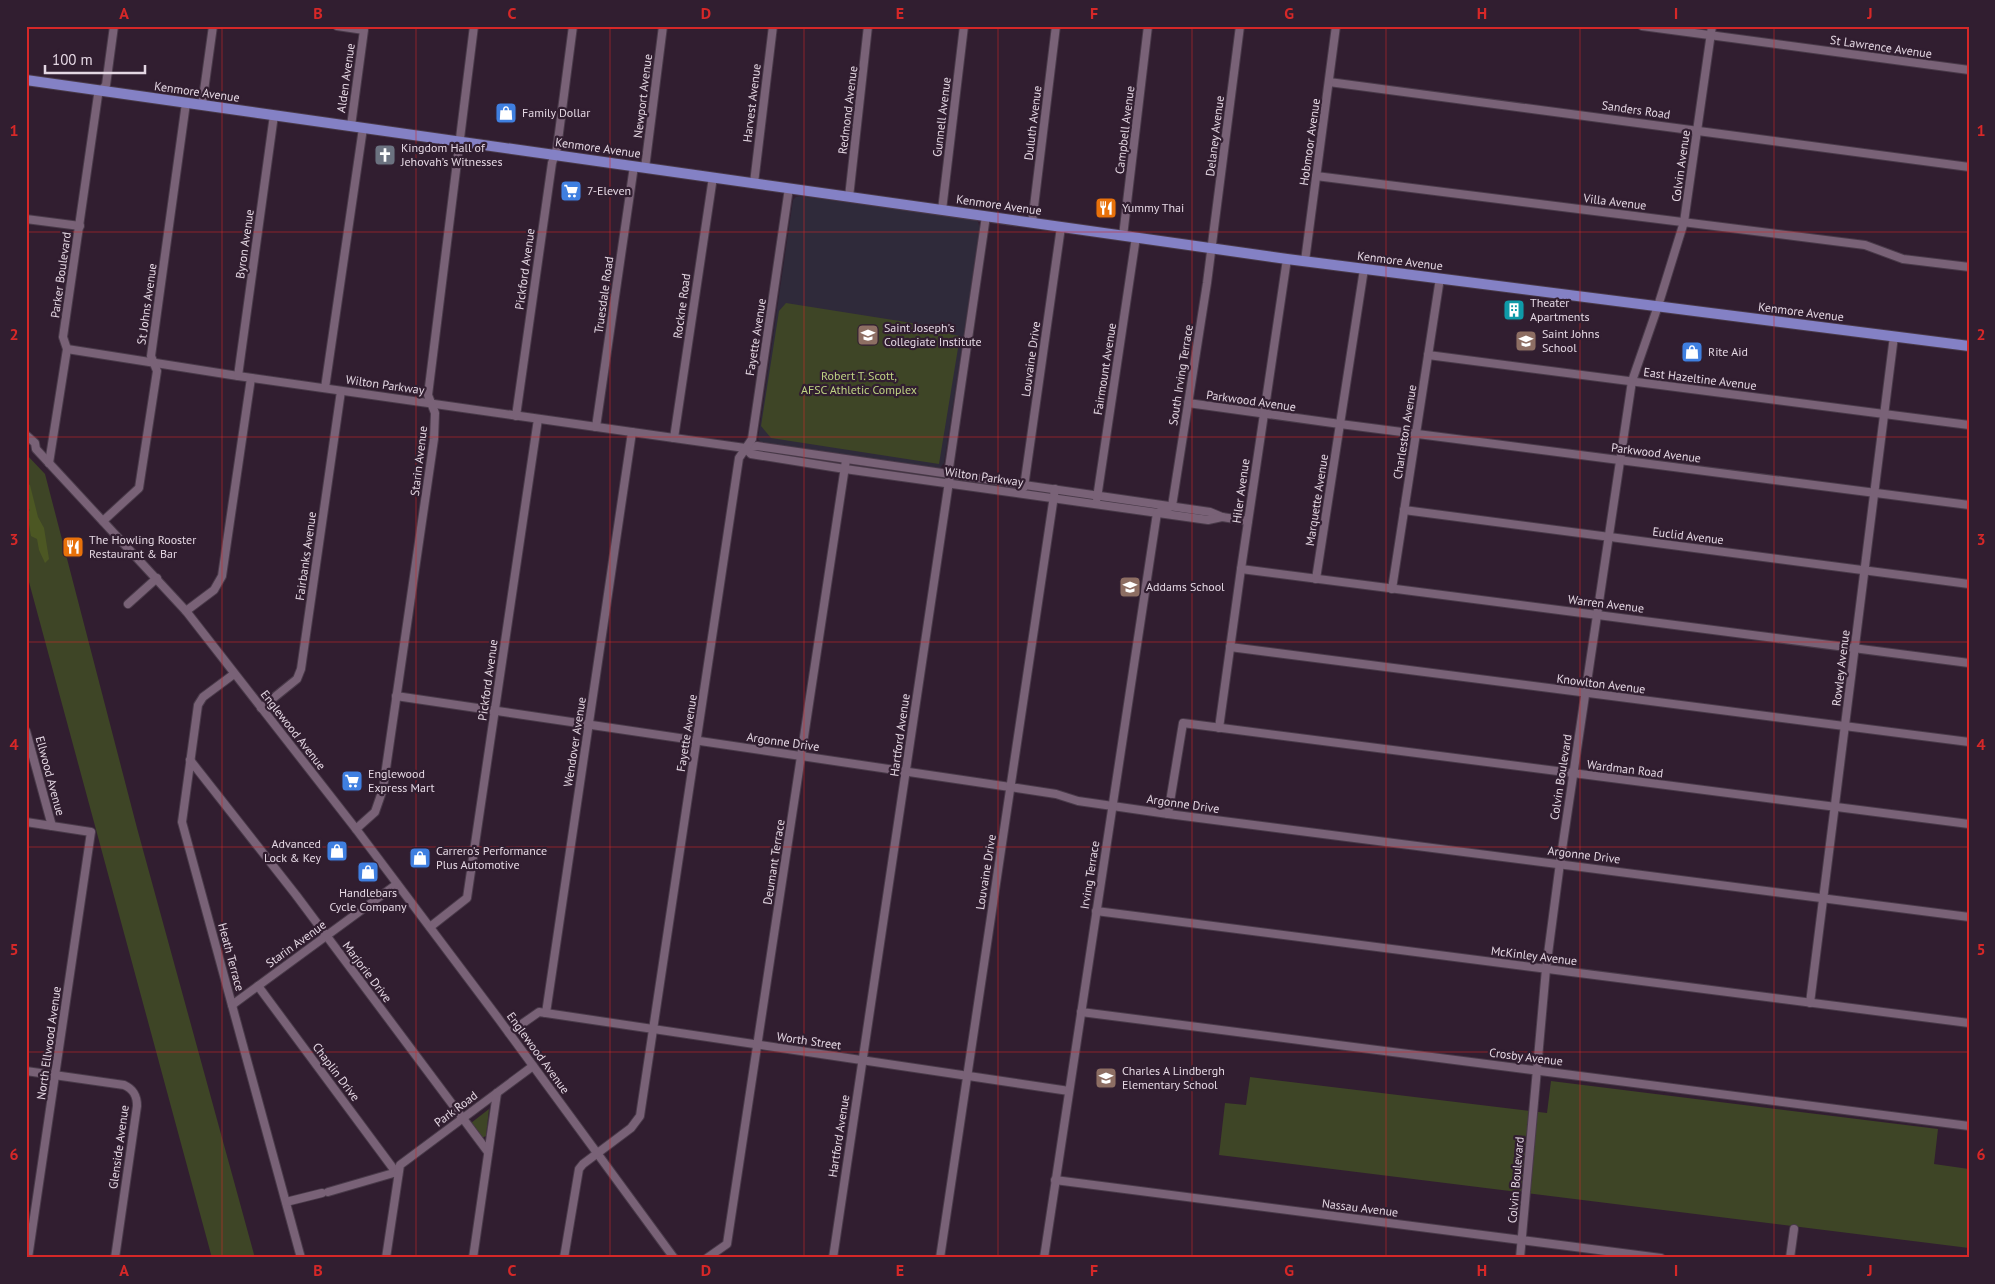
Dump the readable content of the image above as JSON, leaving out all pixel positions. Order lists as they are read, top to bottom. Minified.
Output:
{"streets":{"main road":["Kenmore Avenue"],"street":["St Lawrence Avenue","Alden Avenue","Newport Avenue","Harvest Avenue","Redmond Avenue","Sanders Road","Gunnell Avenue","Duluth Avenue","Campbell Avenue","Delaney Avenue","Hobmoor Avenue","Colvin Avenue","Villa Avenue","Byron Avenue","Pickford Avenue","Parker Boulevard","Truesdale Road","St Johns Avenue","Rockne Road","Fayette Avenue","Louvaine Drive","Fairmount Avenue","South Irving Terrace","East Hazeltine Avenue","Wilton Parkway","Parkwood Avenue","Charleston Avenue","Starin Avenue","Hiler Avenue","Marquette Avenue","Euclid Avenue","Fairbanks Avenue","Warren Avenue","Rowley Avenue","Knowlton Avenue","Englewood Avenue","Hartford Avenue","Wendover Avenue","Argonne Drive","Wardman Road","Ellwood Avenue","Colvin Boulevard","Deumant Terrace","Irving Terrace","McKinley Avenue","Heath Terrace","Marjorie Drive","Worth Street","North Ellwood Avenue","Crosby Avenue","Chaplin Drive","Park Road","Glenside Avenue","Nassau Avenue"]},"crossings":[["St Lawrence Avenue","Colvin Avenue"],["Alden Avenue","Kenmore Avenue"],["Kenmore Avenue","Newport Avenue"],["Kenmore Avenue","Harvest Avenue"],["Kenmore Avenue","Redmond Avenue"],["Kenmore Avenue","Gunnell Avenue"],["Kenmore Avenue","Duluth Avenue"],["Kenmore Avenue","Campbell Avenue"],["Kenmore Avenue","Delaney Avenue"],["Kenmore Avenue","Hobmoor Avenue"],["Kenmore Avenue","Colvin Avenue"],["Kenmore Avenue","Byron Avenue"],["Kenmore Avenue","Pickford Avenue"],["Kenmore Avenue","Parker Boulevard"],["Kenmore Avenue","Truesdale Road"],["Kenmore Avenue","St Johns Avenue"],["Kenmore Avenue","Rockne Road"],["Kenmore Avenue","Fayette Avenue"],["Kenmore Avenue","Louvaine Drive"],["Kenmore Avenue","Fairmount Avenue"],["Kenmore Avenue","South Irving Terrace"],["Kenmore Avenue","Charleston Avenue"],["Kenmore Avenue","Starin Avenue"],["Kenmore Avenue","Hiler Avenue"],["Kenmore Avenue","Marquette Avenue"],["Kenmore Avenue","Rowley Avenue"],["Kenmore Avenue","Hartford Avenue"],["Kenmore Avenue","Colvin Boulevard"],["Newport Avenue","Truesdale Road"],["Sanders Road","Hobmoor Avenue"],["Sanders Road","Colvin Avenue"],["Delaney Avenue","South Irving Terrace"],["Hobmoor Avenue","Villa Avenue"],["Colvin Avenue","Villa Avenue"],["Colvin Avenue","Colvin Boulevard"],["Byron Avenue","Wilton Parkway"],["Pickford Avenue","Wilton Parkway"],["Pickford Avenue","Englewood Avenue"],["Pickford Avenue","Argonne Drive"],["Parker Boulevard","Englewood Avenue"],["Truesdale Road","Wilton Parkway"],["St Johns Avenue","Englewood Avenue"],["Rockne Road","Wilton Parkway"],["Fayette Avenue","Wilton Parkway"],["Fayette Avenue","Englewood Avenue"],["Fayette Avenue","Argonne Drive"],["Fayette Avenue","Worth Street"],["Louvaine Drive","Wilton Parkway"],["Louvaine Drive","Argonne Drive"],["Louvaine Drive","Worth Street"],["Fairmount Avenue","Wilton Parkway"],["South Irving Terrace","Wilton Parkway"],["South Irving Terrace","Parkwood Avenue"],["East Hazeltine Avenue","Charleston Avenue"],["East Hazeltine Avenue","Rowley Avenue"],["East Hazeltine Avenue","Colvin Boulevard"],["Wilton Parkway","Starin Avenue"],["Wilton Parkway","Hiler Avenue"],["Wilton Parkway","Fairbanks Avenue"],["Wilton Parkway","Hartford Avenue"],["Wilton Parkway","Wendover Avenue"],["Wilton Parkway","Deumant Terrace"],["Wilton Parkway","Irving Terrace"],["Parkwood Avenue","Charleston Avenue"],["Parkwood Avenue","Hiler Avenue"],["Parkwood Avenue","Marquette Avenue"],["Parkwood Avenue","Rowley Avenue"],["Parkwood Avenue","Colvin Boulevard"],["Charleston Avenue","Euclid Avenue"],["Charleston Avenue","Warren Avenue"],["Starin Avenue","Englewood Avenue"],["Starin Avenue","Argonne Drive"],["Starin Avenue","Heath Terrace"],["Starin Avenue","Marjorie Drive"],["Starin Avenue","Chaplin Drive"],["Hiler Avenue","Warren Avenue"],["Hiler Avenue","Knowlton Avenue"],["Hiler Avenue","Wardman Road"],["Marquette Avenue","Warren Avenue"],["Euclid Avenue","Rowley Avenue"],["Euclid Avenue","Colvin Boulevard"],["Fairbanks Avenue","Englewood Avenue"],["Warren Avenue","Rowley Avenue"],["Warren Avenue","Colvin Boulevard"],["Rowley Avenue","Knowlton Avenue"],["Rowley Avenue","Argonne Drive"],["Rowley Avenue","Wardman Road"],["Rowley Avenue","McKinley Avenue"],["Knowlton Avenue","Colvin Boulevard"],["Englewood Avenue","Heath Terrace"],["Englewood Avenue","Park Road"],["Hartford Avenue","Argonne Drive"],["Hartford Avenue","Worth Street"],["Wendover Avenue","Argonne Drive"],["Wendover Avenue","Worth Street"],["Argonne Drive","Wardman Road"],["Argonne Drive","Colvin Boulevard"],["Argonne Drive","Deumant Terrace"],["Argonne Drive","Irving Terrace"],["Wardman Road","Colvin Boulevard"],["Ellwood Avenue","North Ellwood Avenue"],["Colvin Boulevard","McKinley Avenue"],["Colvin Boulevard","Crosby Avenue"],["Colvin Boulevard","Nassau Avenue"],["Deumant Terrace","Worth Street"],["Irving Terrace","McKinley Avenue"],["Irving Terrace","Worth Street"],["Irving Terrace","Crosby Avenue"],["Irving Terrace","Nassau Avenue"],["Heath Terrace","Marjorie Drive"],["Marjorie Drive","Park Road"],["North Ellwood Avenue","Glenside Avenue"],["Chaplin Drive","Park Road"]],"parks":["Robert T. Scott, AFSC Athletic Complex"],"places":{"shop":["Family Dollar","Rite Aid","Advanced Lock & Key","Carrero's Performance Plus Automotive","Handlebars Cycle Company"],"church":["Kingdom Hall of Jehovah’s Witnesses"],"supermarket":["7-Eleven","Englewood Express Mart"],"restaurant":["Yummy Thai","The Howling Rooster Restaurant & Bar"],"building":["Theater Apartments"],"school or university":["Saint Joseph's Collegiate Institute","Saint Johns School","Addams School","Charles A Lindbergh Elementary School"]},"scale_bar":"100 m","grid":{"columns":["A","B","C","D","E","F","G","H","I","J"],"rows":["1","2","3","4","5","6"]}}
